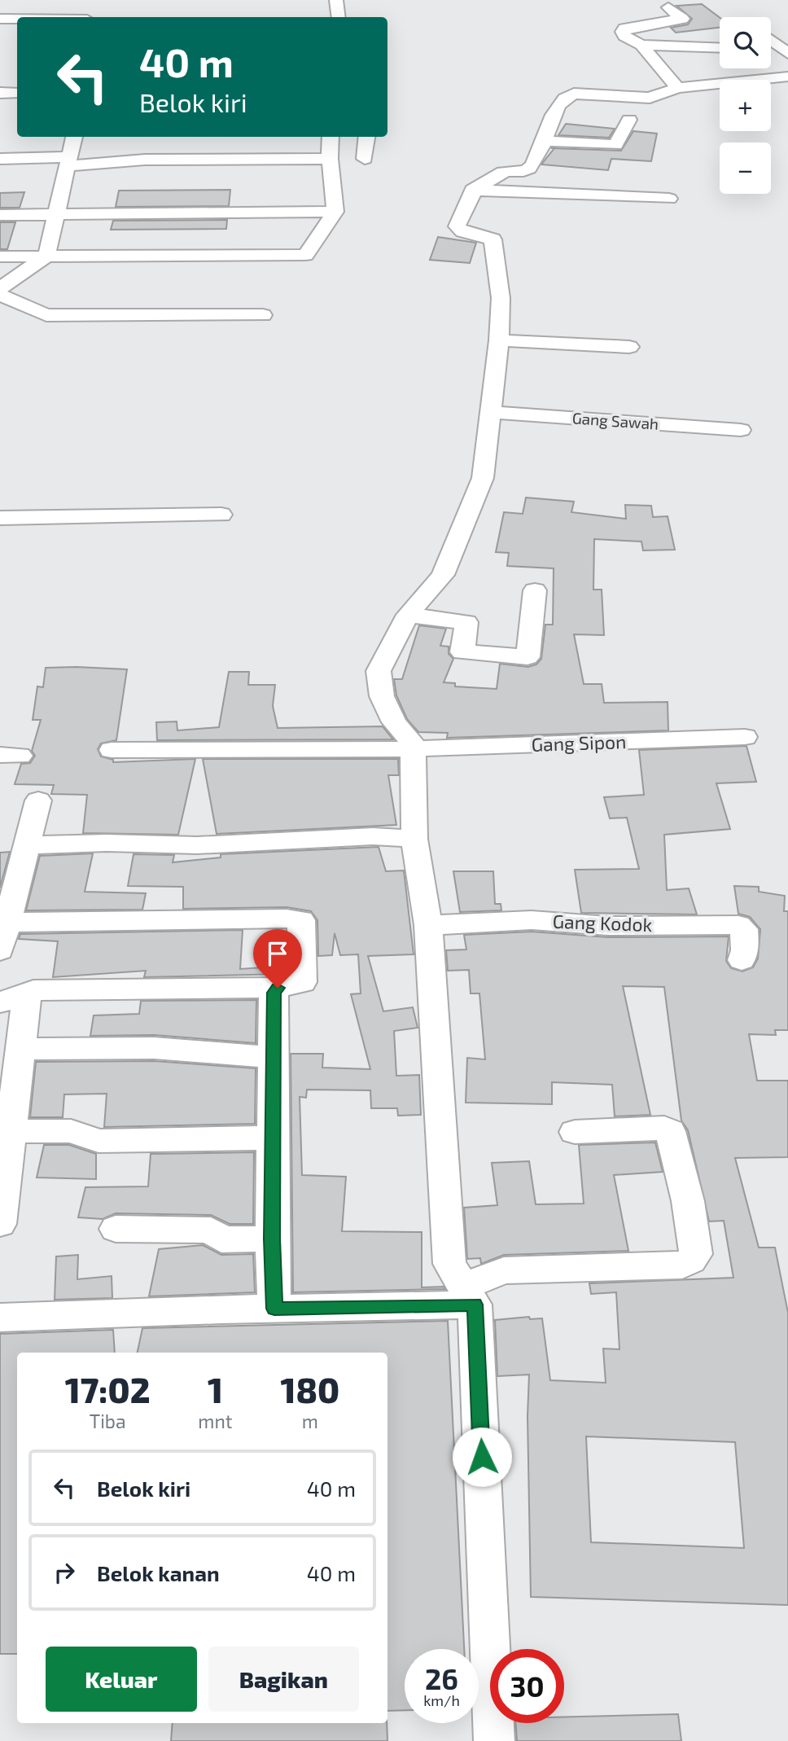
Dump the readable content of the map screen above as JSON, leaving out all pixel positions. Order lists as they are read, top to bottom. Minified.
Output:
{"streets":{"street":["Gang Sawah","Gang Sipon","Gang Kodok"]},"page":{"map_buttons":["+","−"],"turn":["40 m","Belok kiri"],"eta":["17:02","Tiba","1","mnt","180","m"],"list":[{"name":"Belok kiri","value":"40 m"},{"name":"Belok kanan","value":"40 m"}],"buttons":["Keluar","Bagikan"],"speed":"26 km/h","limit":"30"}}
